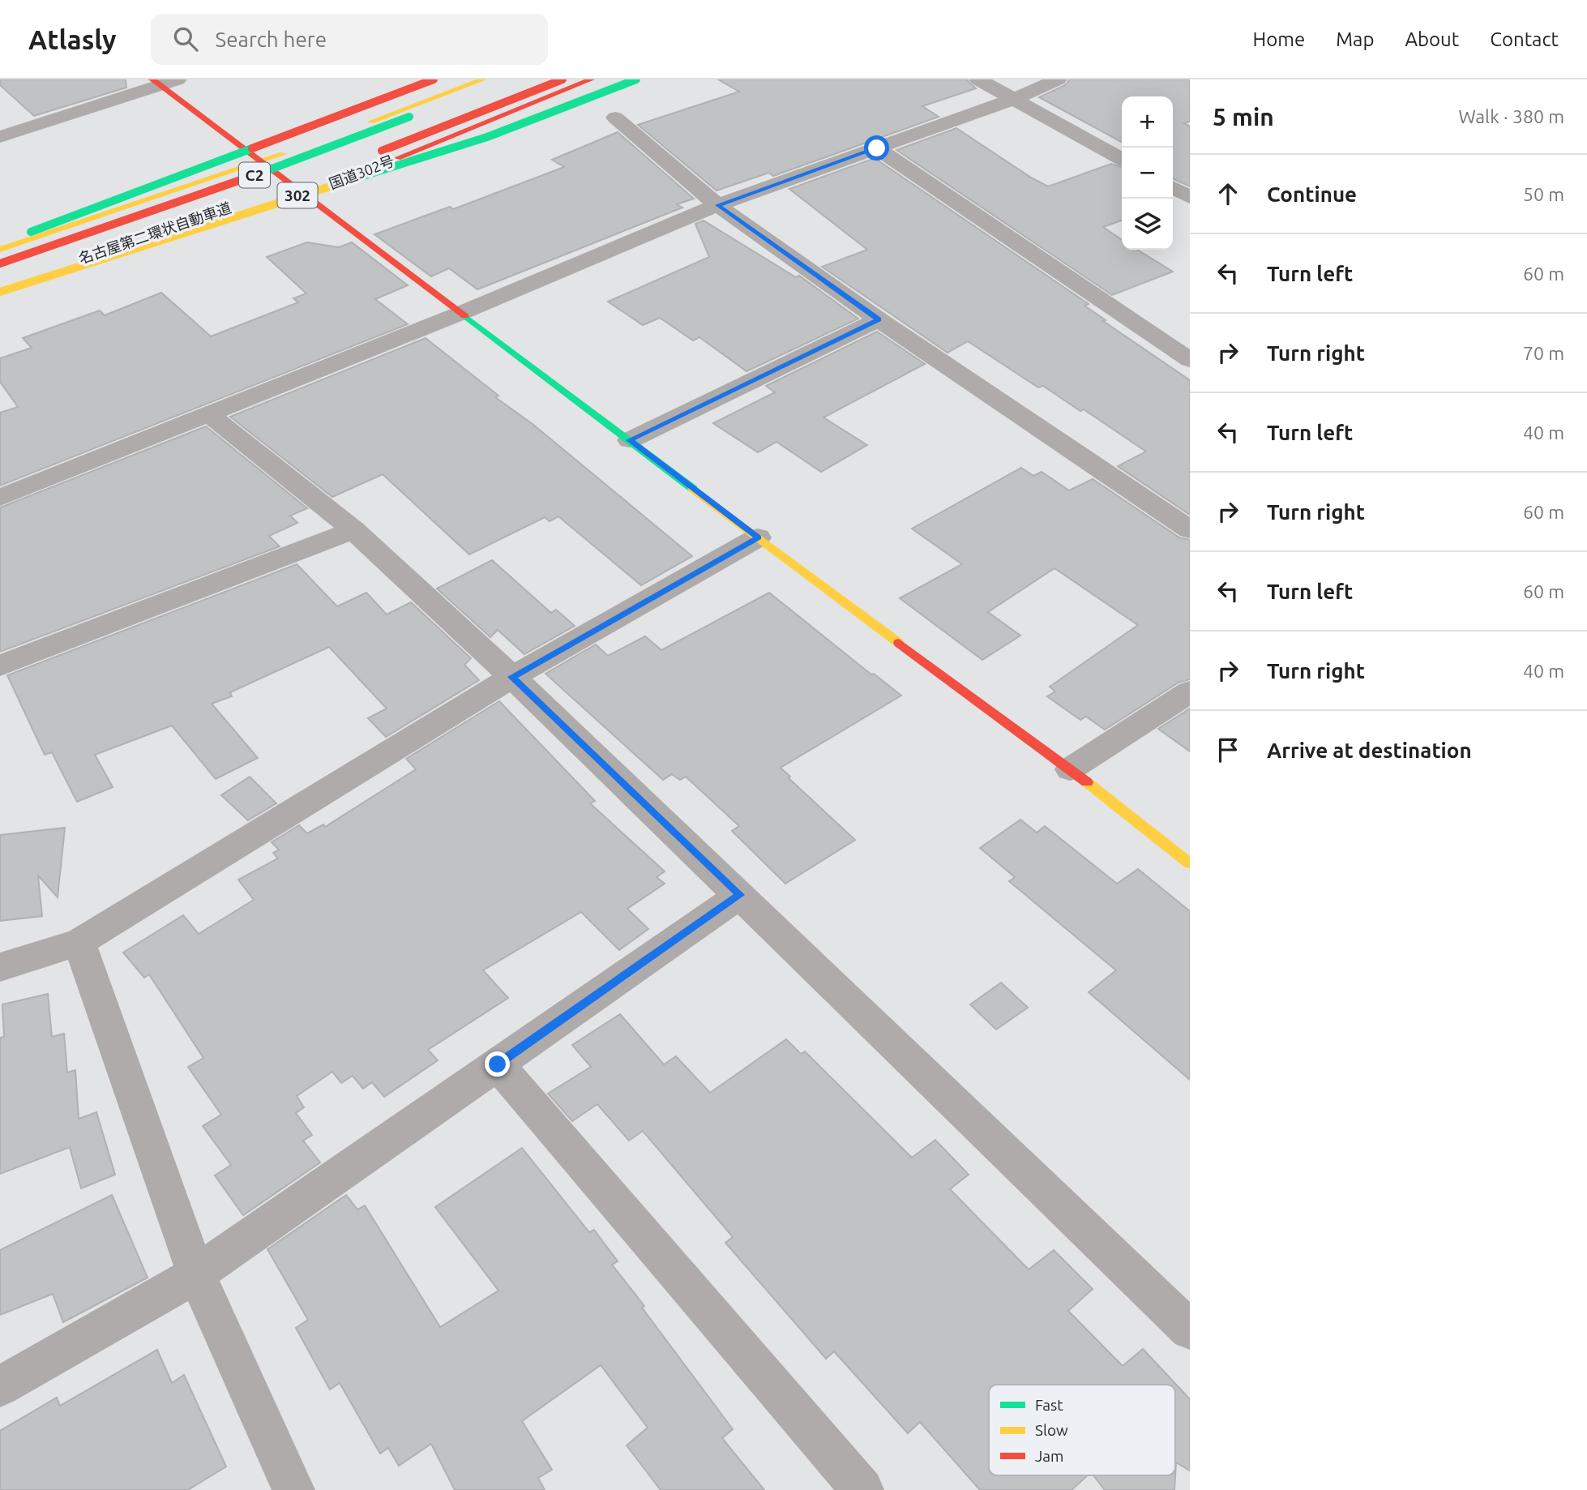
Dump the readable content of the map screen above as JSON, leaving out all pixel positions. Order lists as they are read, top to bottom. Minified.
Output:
{"streets":{"main road":["国道302号","C2","302","名古屋第二環状自動車道"]},"crossings":[["302","名古屋第二環状自動車道"]],"legend":["Fast","Slow","Jam"],"page":{"header":"Atlasly","search":"Search here","nav":["Home","Map","About","Contact"],"heading":["5 min","Walk · 380 m"],"map_buttons":["+","−"],"list":[["Continue","50 m"],["Turn left","60 m"],["Turn right","70 m"],["Turn left","40 m"],["Turn right","60 m"],["Turn left","60 m"],["Turn right","40 m"],"Arrive at destination"]}}
